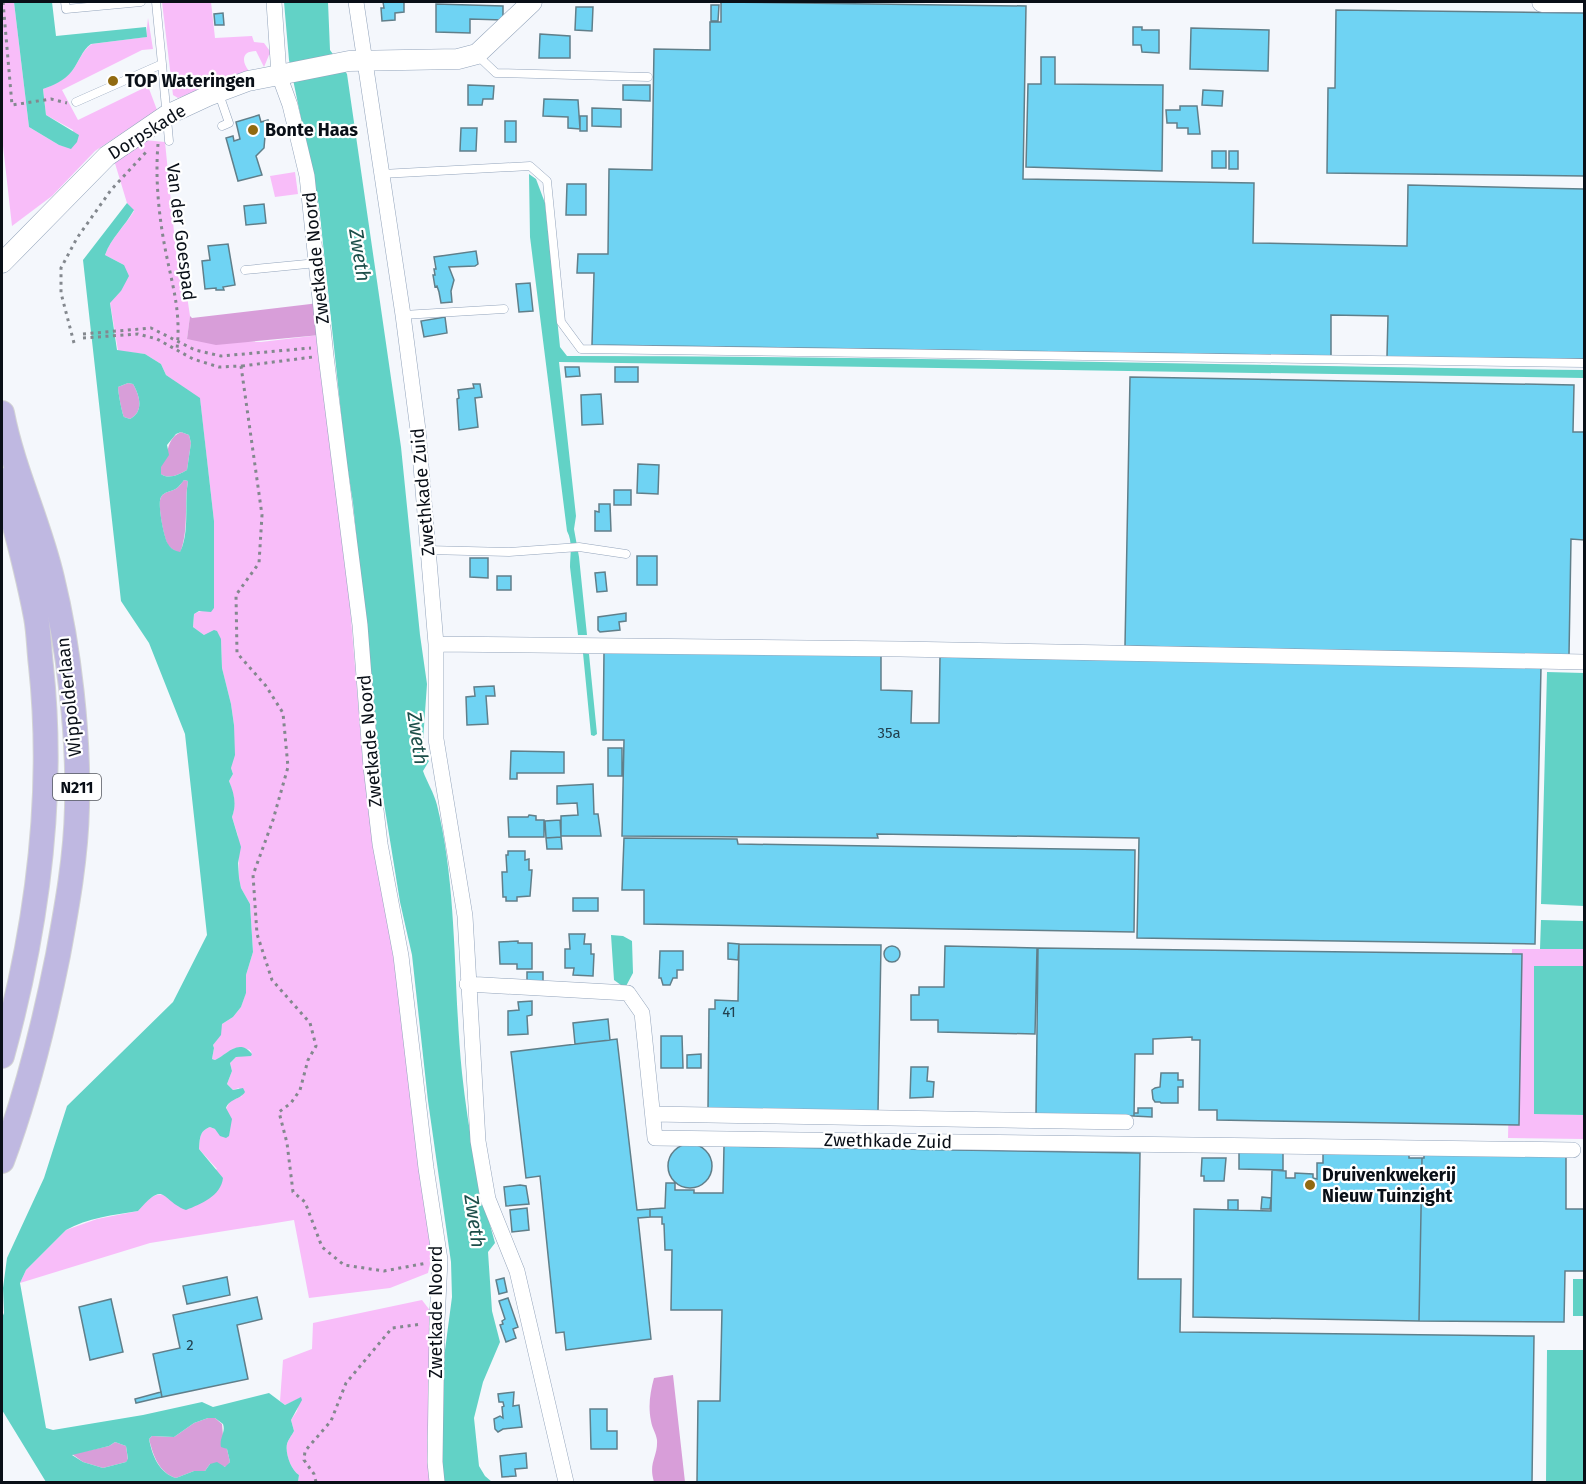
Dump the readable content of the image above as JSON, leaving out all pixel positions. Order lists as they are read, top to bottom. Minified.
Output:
{"streets":{"main road":["Wippolderlaan","N211"],"street":["Dorpskade","Zwetkade Noord","Zwethkade Zuid"],"path":["Van der Goespad"]},"crossings":[["Dorpskade","Zwetkade Noord"],["Dorpskade","Zwethkade Zuid"]],"water":["Zweth"],"places":["TOP Wateringen","Bonte Haas","Druivenkwekerij Nieuw Tuinzight"],"house_numbers":["35a","41","2"]}
